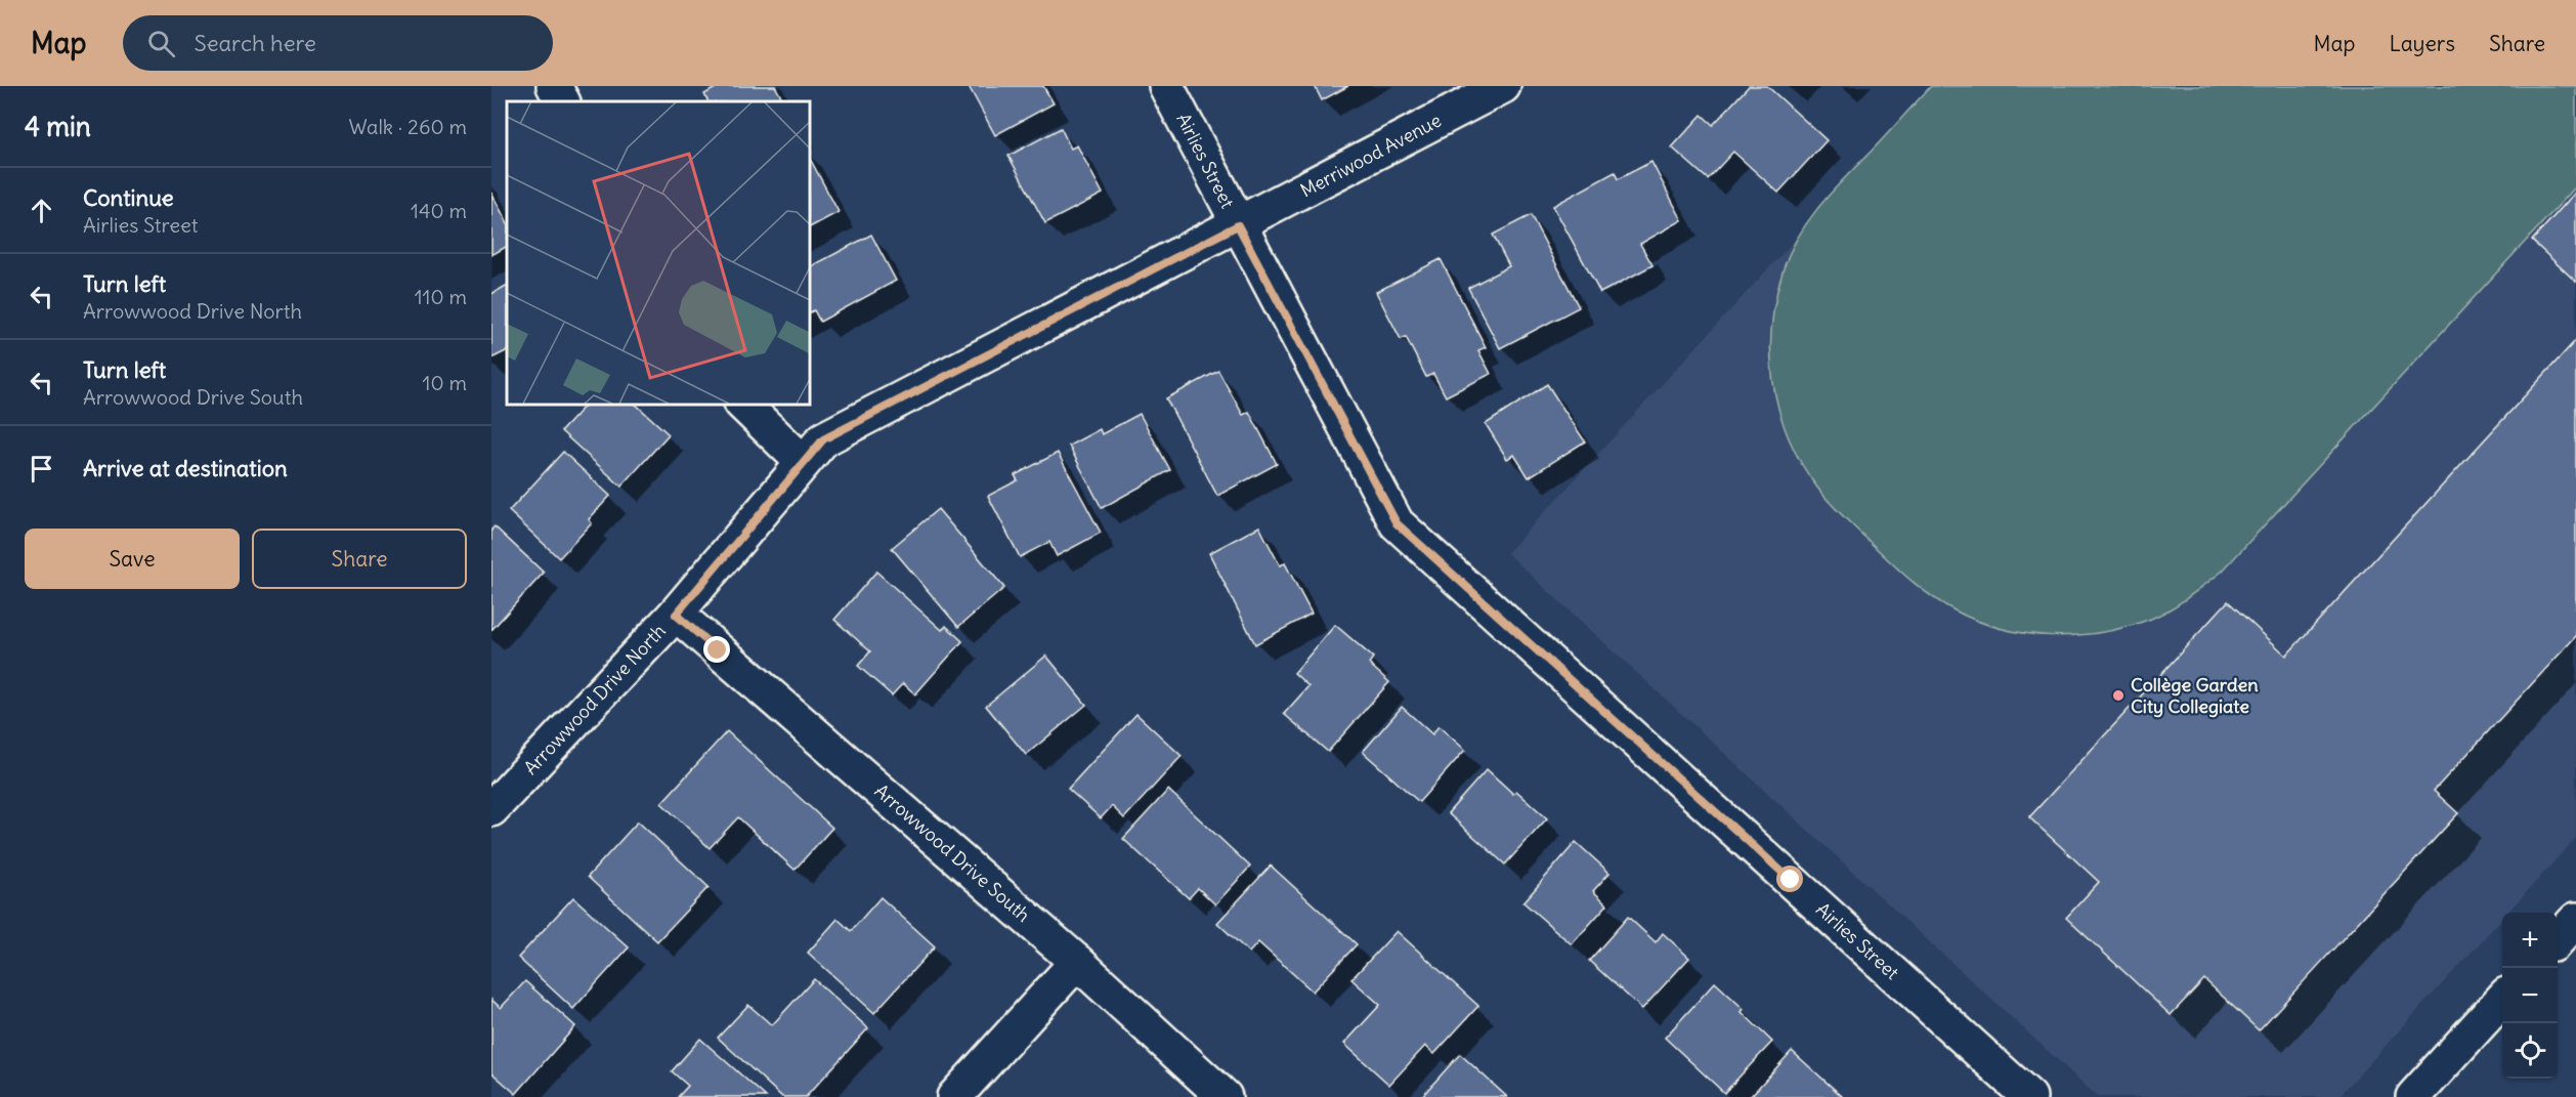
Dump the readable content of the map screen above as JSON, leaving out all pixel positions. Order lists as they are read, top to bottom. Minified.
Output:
{"streets":{"street":["Merriwood Avenue","Airlies Street","Arrowwood Drive North","Arrowwood Drive South"]},"crossings":[["Merriwood Avenue","Airlies Street"],["Merriwood Avenue","Arrowwood Drive North"],["Airlies Street","Arrowwood Drive North"],["Arrowwood Drive North","Arrowwood Drive South"]],"places":["Collège Garden City Collegiate"],"page":{"header":"Map","search":"Search here","nav":["Map","Layers","Share"],"heading":["4 min","Walk · 260 m"],"list":[["Continue","Airlies Street","140 m"],["Turn left","Arrowwood Drive North","110 m"],["Turn left","Arrowwood Drive South","10 m"],"Arrive at destination"],"buttons":["Save","Share"],"map_buttons":["+","−"]}}
